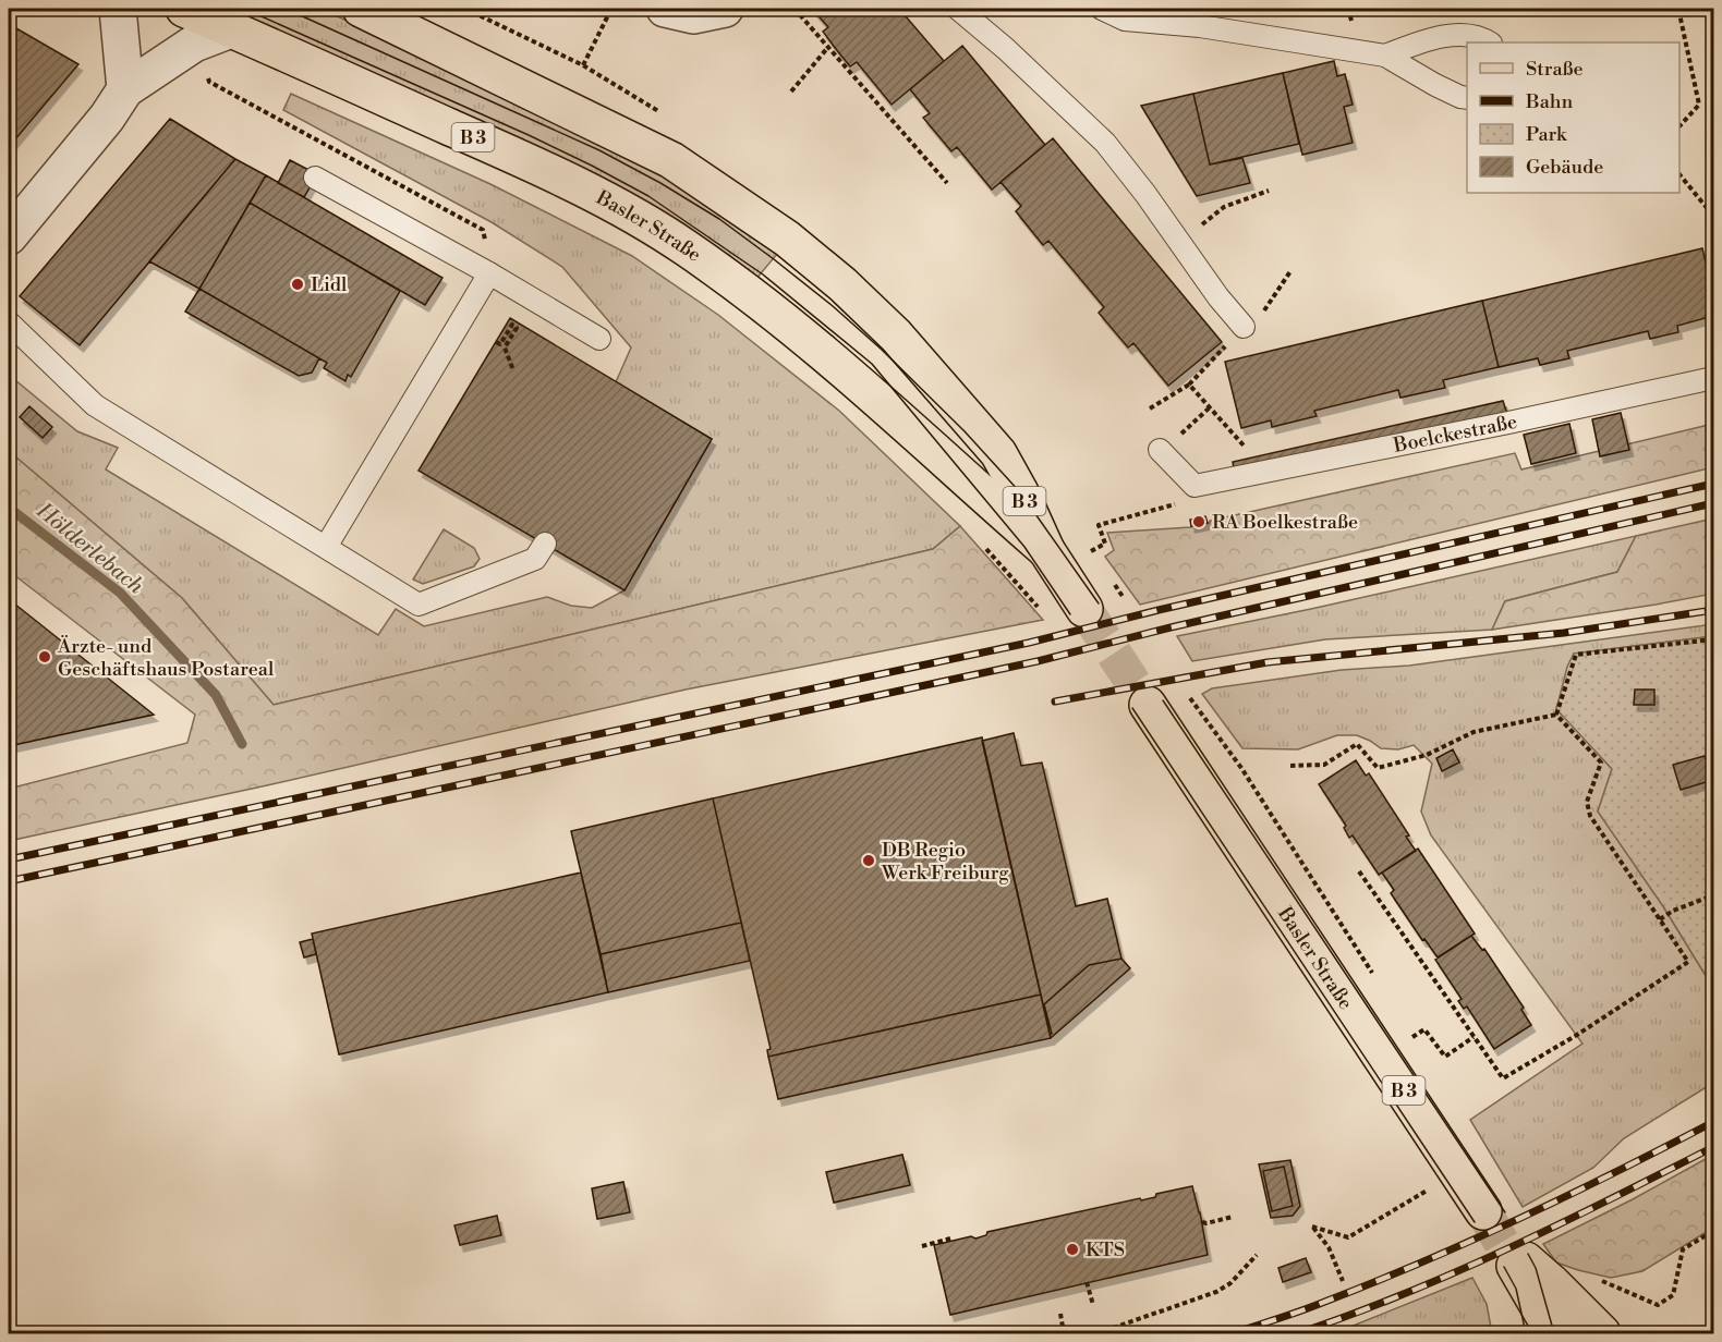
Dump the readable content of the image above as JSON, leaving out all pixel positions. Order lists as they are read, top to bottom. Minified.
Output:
{"streets":{"main road":["B 3","Basler Straße"],"lane":["Boelckestraße"]},"water":["Hölderlebach"],"places":["Lidl","RA Boelkestraße","Ärzte- und Geschäftshaus Postareal","DB Regio Werk Freiburg","KTS"],"legend":["Straße","Bahn","Park","Gebäude"]}
